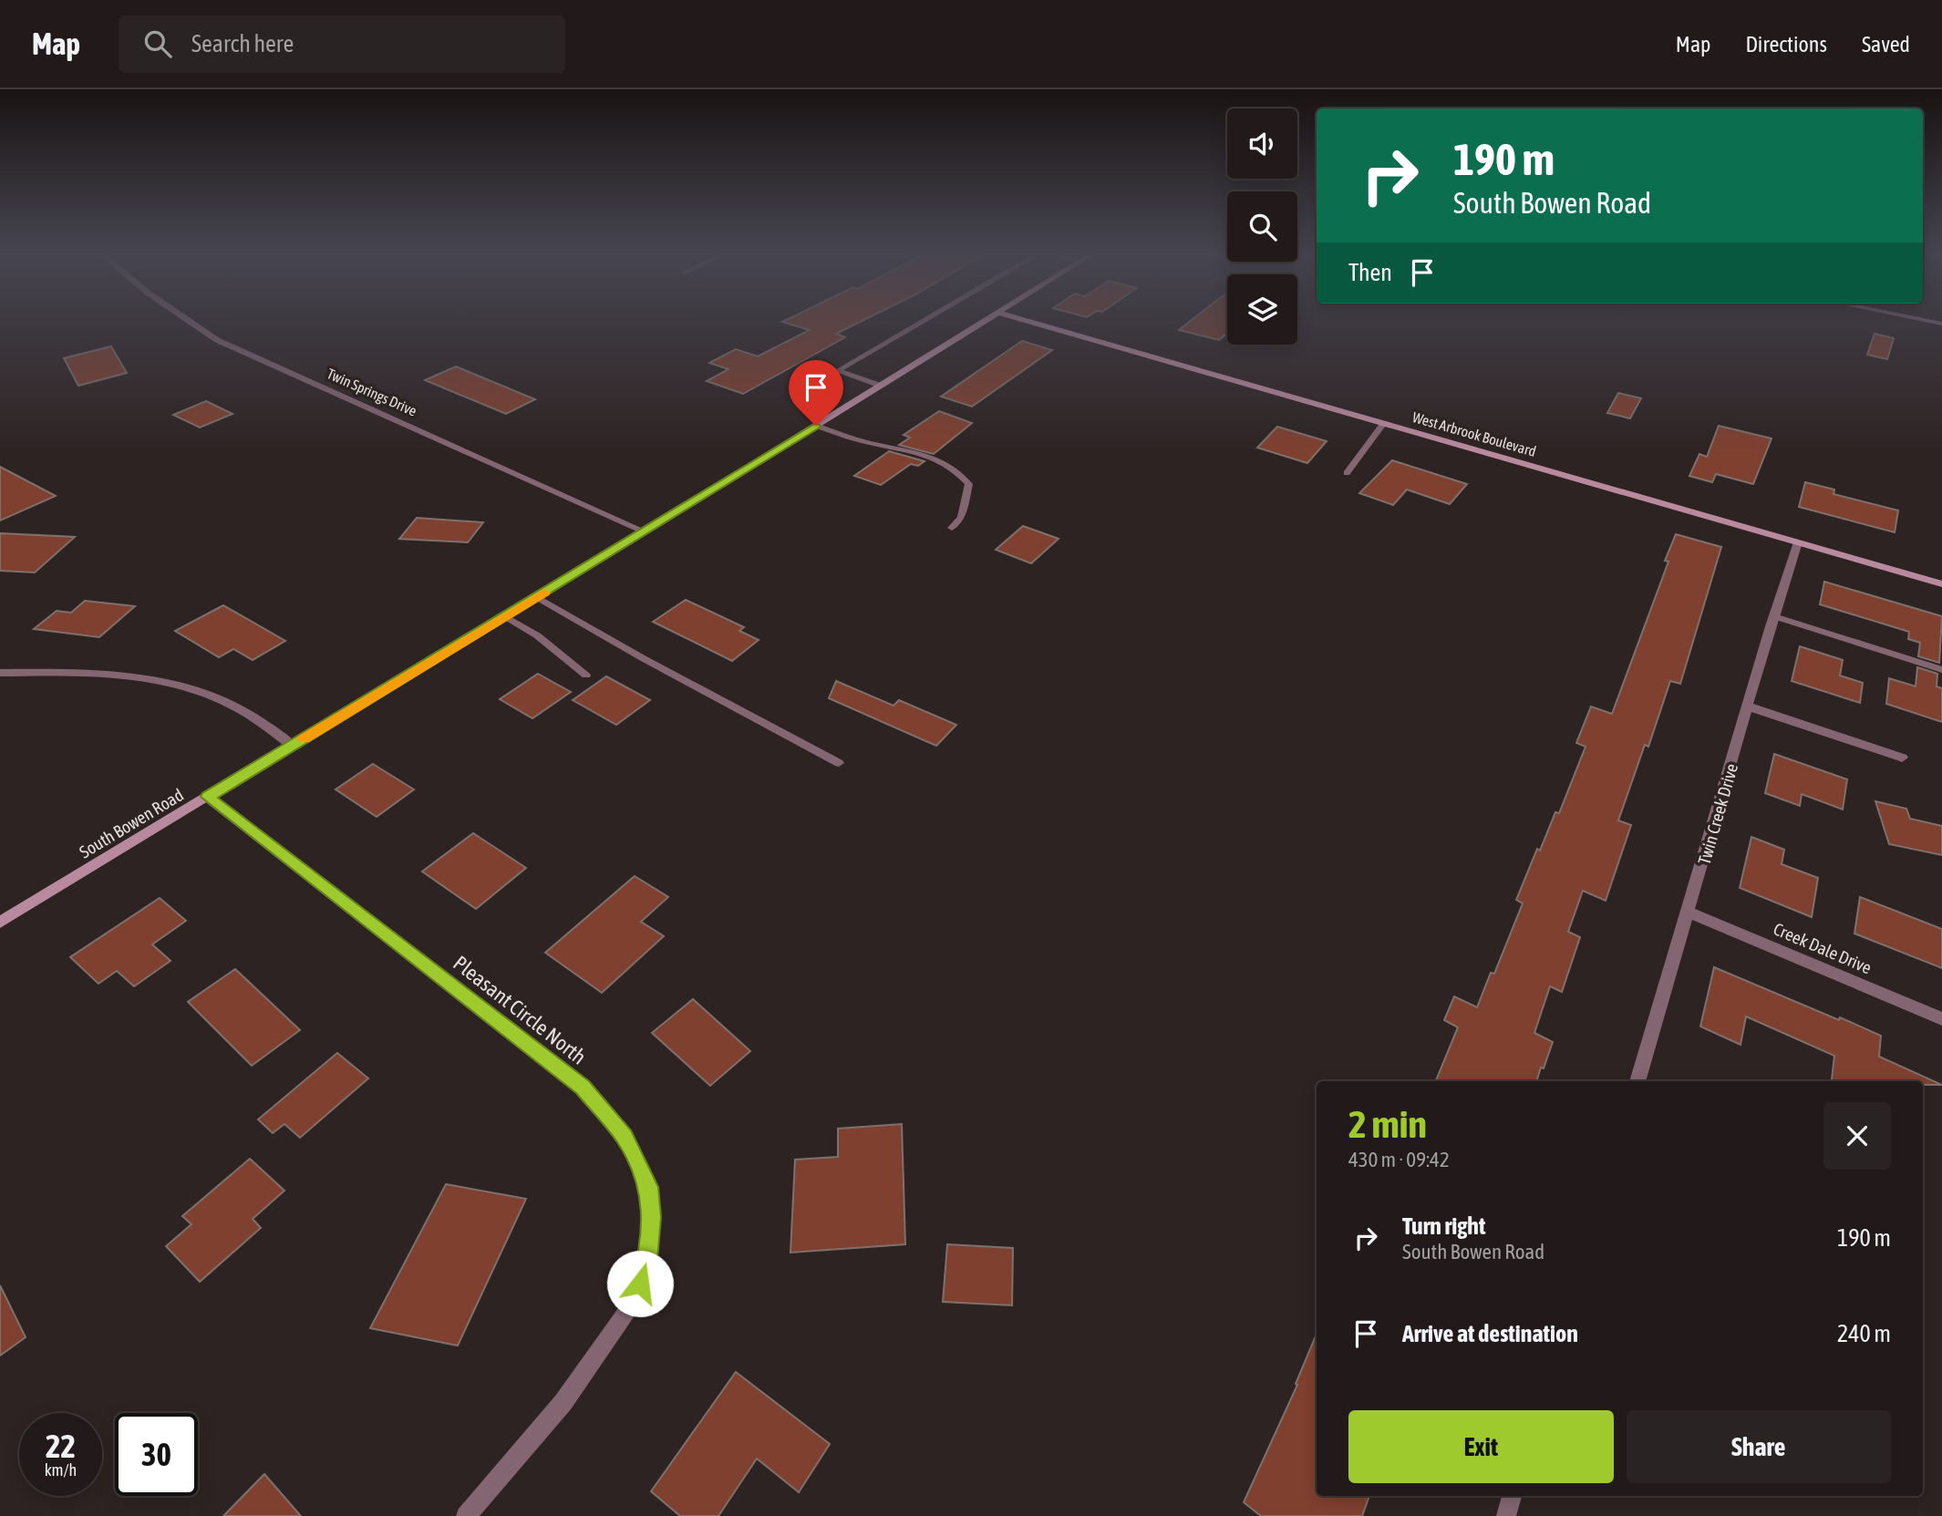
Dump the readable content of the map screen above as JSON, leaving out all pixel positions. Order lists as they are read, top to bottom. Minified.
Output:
{"streets":{"main road":["West Arbrook Boulevard","South Bowen Road"],"street":["Twin Springs Drive","Twin Creek Drive","Creek Dale Drive","Pleasant Circle North"]},"crossings":[["Twin Springs Drive","South Bowen Road"],["West Arbrook Boulevard","Twin Creek Drive"],["Twin Creek Drive","Creek Dale Drive"],["South Bowen Road","Pleasant Circle North"]],"page":{"header":"Map","search":"Search here","nav":["Map","Directions","Saved"],"turn":["190 m","South Bowen Road"],"then":"Then","heading":["2 min","430 m · 09:42"],"list":[{"name":"Turn right","note":"South Bowen Road","value":"190 m"},{"name":"Arrive at destination","value":"240 m"}],"buttons":["Exit","Share"],"speed":"22 km/h","limit":"30"}}
